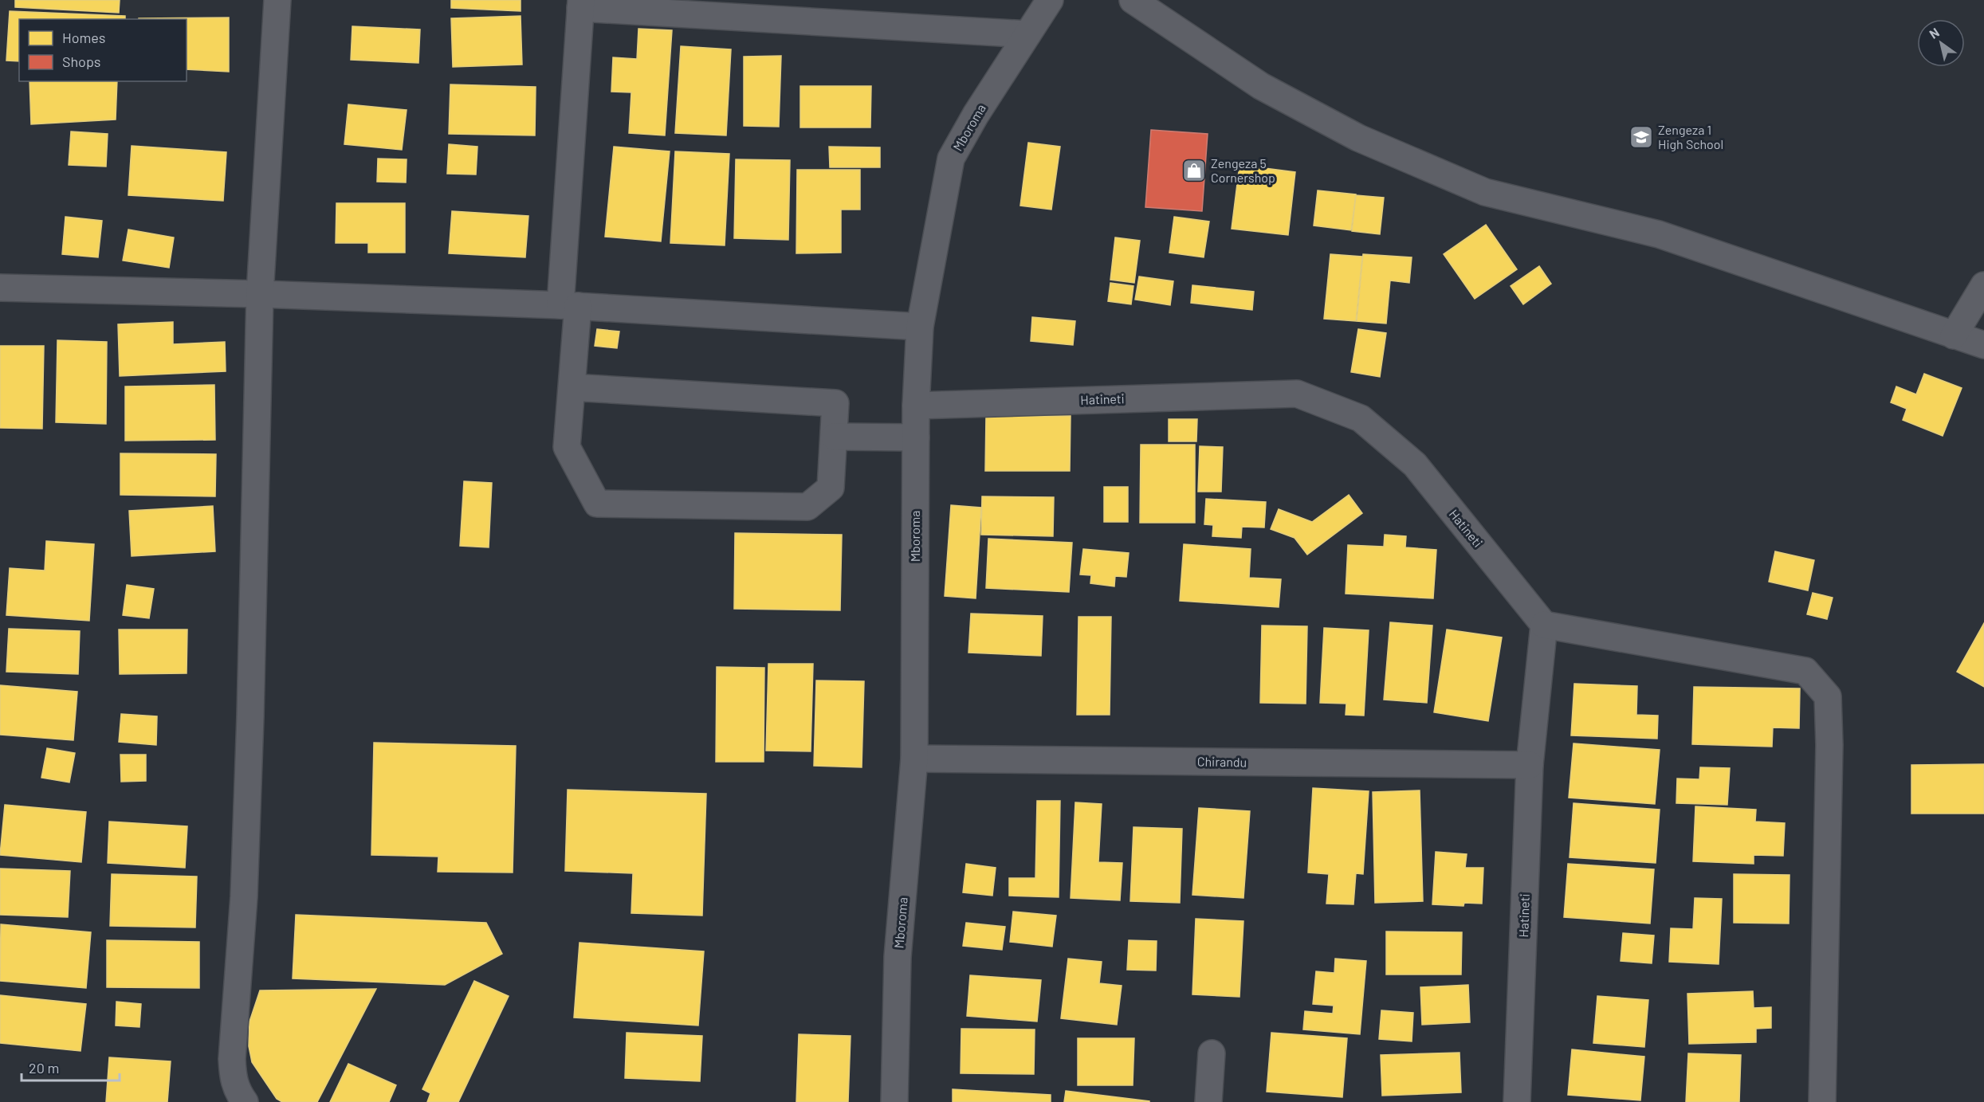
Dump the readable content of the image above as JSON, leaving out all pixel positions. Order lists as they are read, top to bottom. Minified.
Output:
{"streets":{"street":["Mboroma","Hatineti","Chirandu"]},"crossings":[["Mboroma","Hatineti"],["Mboroma","Chirandu"],["Hatineti","Chirandu"]],"places":{"school or university":["Zengeza 1 High School"],"shop":["Zengeza 5 Cornershop"]},"legend":["Homes","Shops"],"scale_bar":"20 m","north":"top left"}
